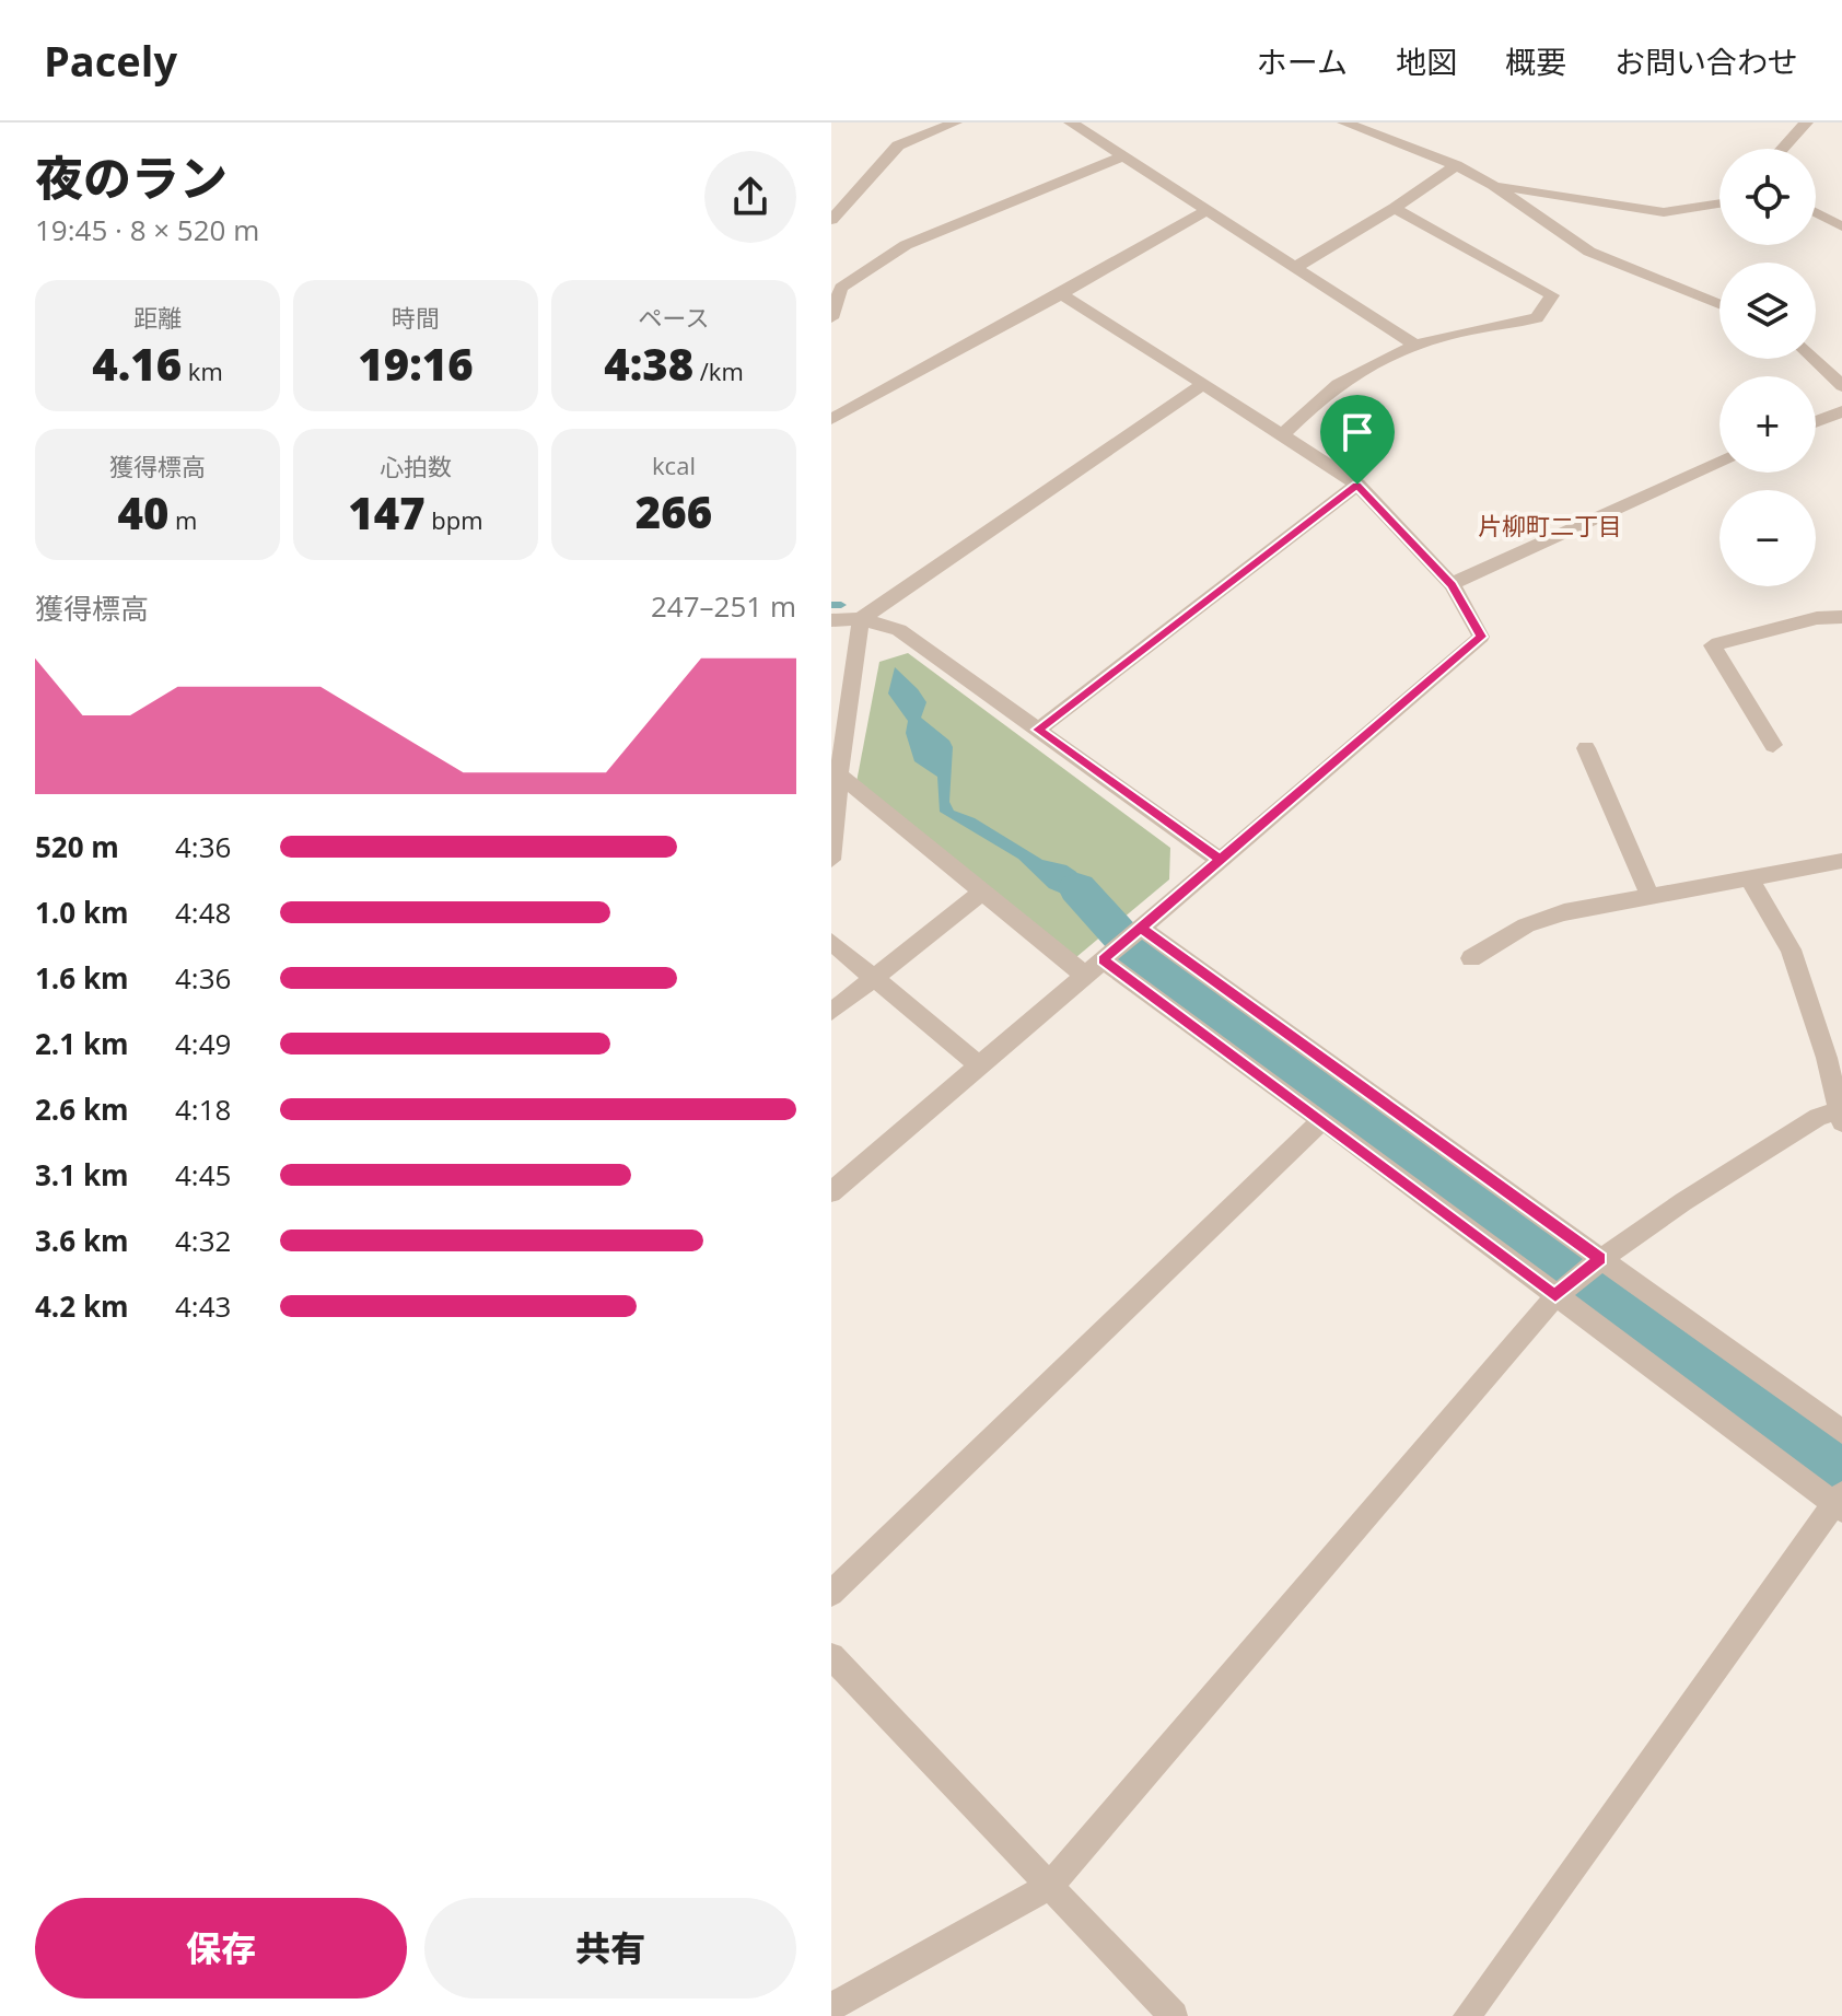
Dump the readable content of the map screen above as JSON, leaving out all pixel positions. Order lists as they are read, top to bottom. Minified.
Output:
{"districts":["片柳町二丁目"],"page":{"header":"Pacely","nav":["ホーム","地図","概要","お問い合わせ"],"heading":["夜のラン","19:45 · 8 × 520 m"],"map_buttons":["+","−"],"stats":[["距離","4.16 km"],["時間","19:16"],["ペース","4:38 /km"],["獲得標高","40 m"],["心拍数","147 bpm"],["kcal","266"]],"chart":["獲得標高","247–251 m"],"list":[{"name":"520 m","note":"4:36"},{"name":"1.0 km","note":"4:48"},{"name":"1.6 km","note":"4:36"},{"name":"2.1 km","note":"4:49"},{"name":"2.6 km","note":"4:18"},{"name":"3.1 km","note":"4:45"},{"name":"3.6 km","note":"4:32"},{"name":"4.2 km","note":"4:43"}],"buttons":["保存","共有"]}}
